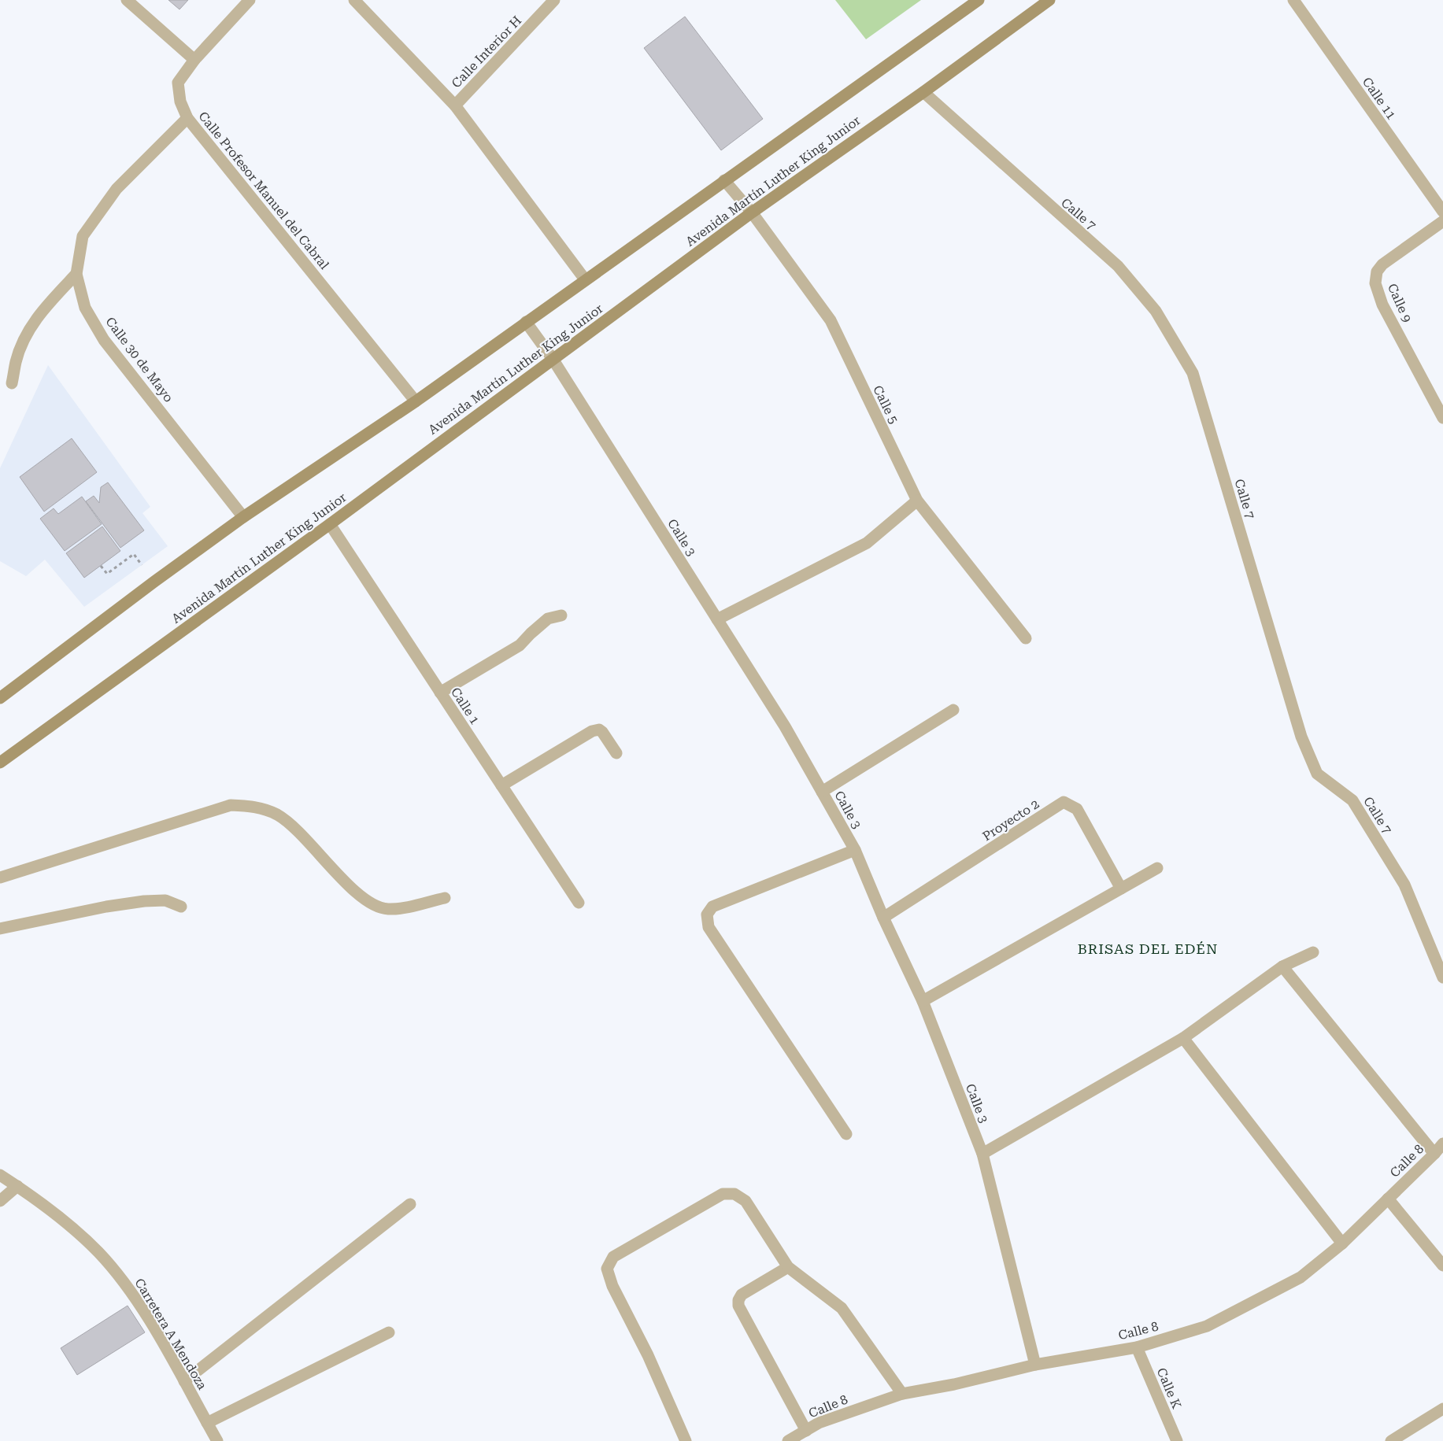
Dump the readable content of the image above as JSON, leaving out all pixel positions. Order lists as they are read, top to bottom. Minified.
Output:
{"streets":{"main road":["Avenida Martín Luther King Junior"],"street":["Calle Interior H","Calle 11","Calle Profesor Manuel del Cabral","Calle 7","Calle 9","Calle 30 de Mayo","Calle 5","Calle 3","Calle 1","Proyecto 2","Calle 8","Carretera A Mendoza","Calle K"]},"crossings":[["Avenida Martín Luther King Junior","Calle 7"],["Avenida Martín Luther King Junior","Calle 5"],["Avenida Martín Luther King Junior","Calle 3"],["Avenida Martín Luther King Junior","Calle 1"],["Calle Profesor Manuel del Cabral","Calle 30 de Mayo"],["Calle 3","Proyecto 2"],["Calle 3","Calle 8"],["Calle 8","Calle K"]],"districts":["BRISAS DEL EDÉN"]}
